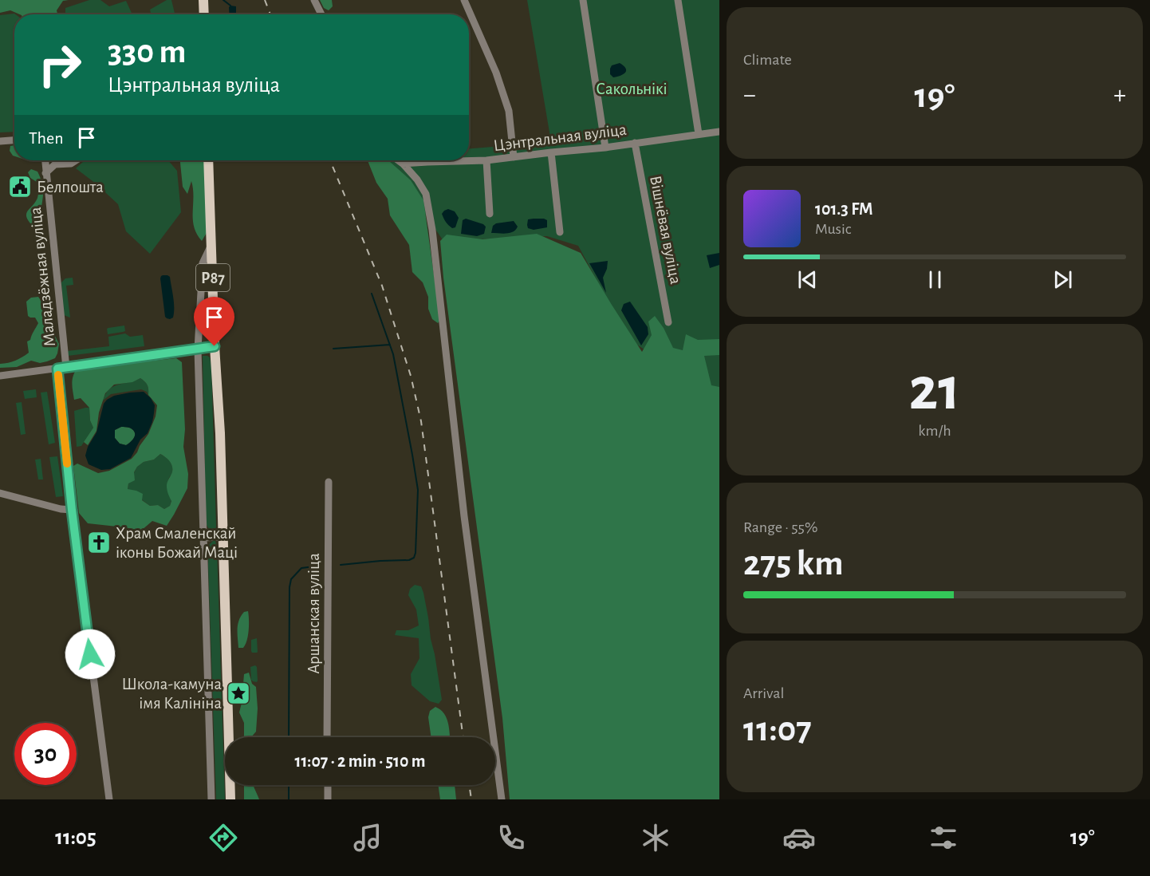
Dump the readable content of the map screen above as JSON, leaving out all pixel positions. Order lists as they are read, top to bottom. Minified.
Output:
{"streets":{"main road":["Р87"],"street":["Цэнтральная вуліца","Вішнёвая вуліца","Маладзёжная вуліца","Аршанская вуліца"]},"crossings":[["Цэнтральная вуліца","Вішнёвая вуліца"]],"parks":["Сакольнікі"],"places":{"public building":["Белпошта"],"church":["Храм Смаленскай іконы Божай Маці"],"place":["Школа-камуна імя Калініна"]},"page":{"tile":["Climate",["21","km/h"],["Range · 55%","275 km"],["Arrival","11:07"]],"turn":["330 m","Цэнтральная вуліца"],"heat":["−","19°","+"],"then":"Then","song":["101.3 FM","Music"],"limit":"30","trip":"11:07 · 2 min · 510 m","tabs":["11:05","19°"]}}
